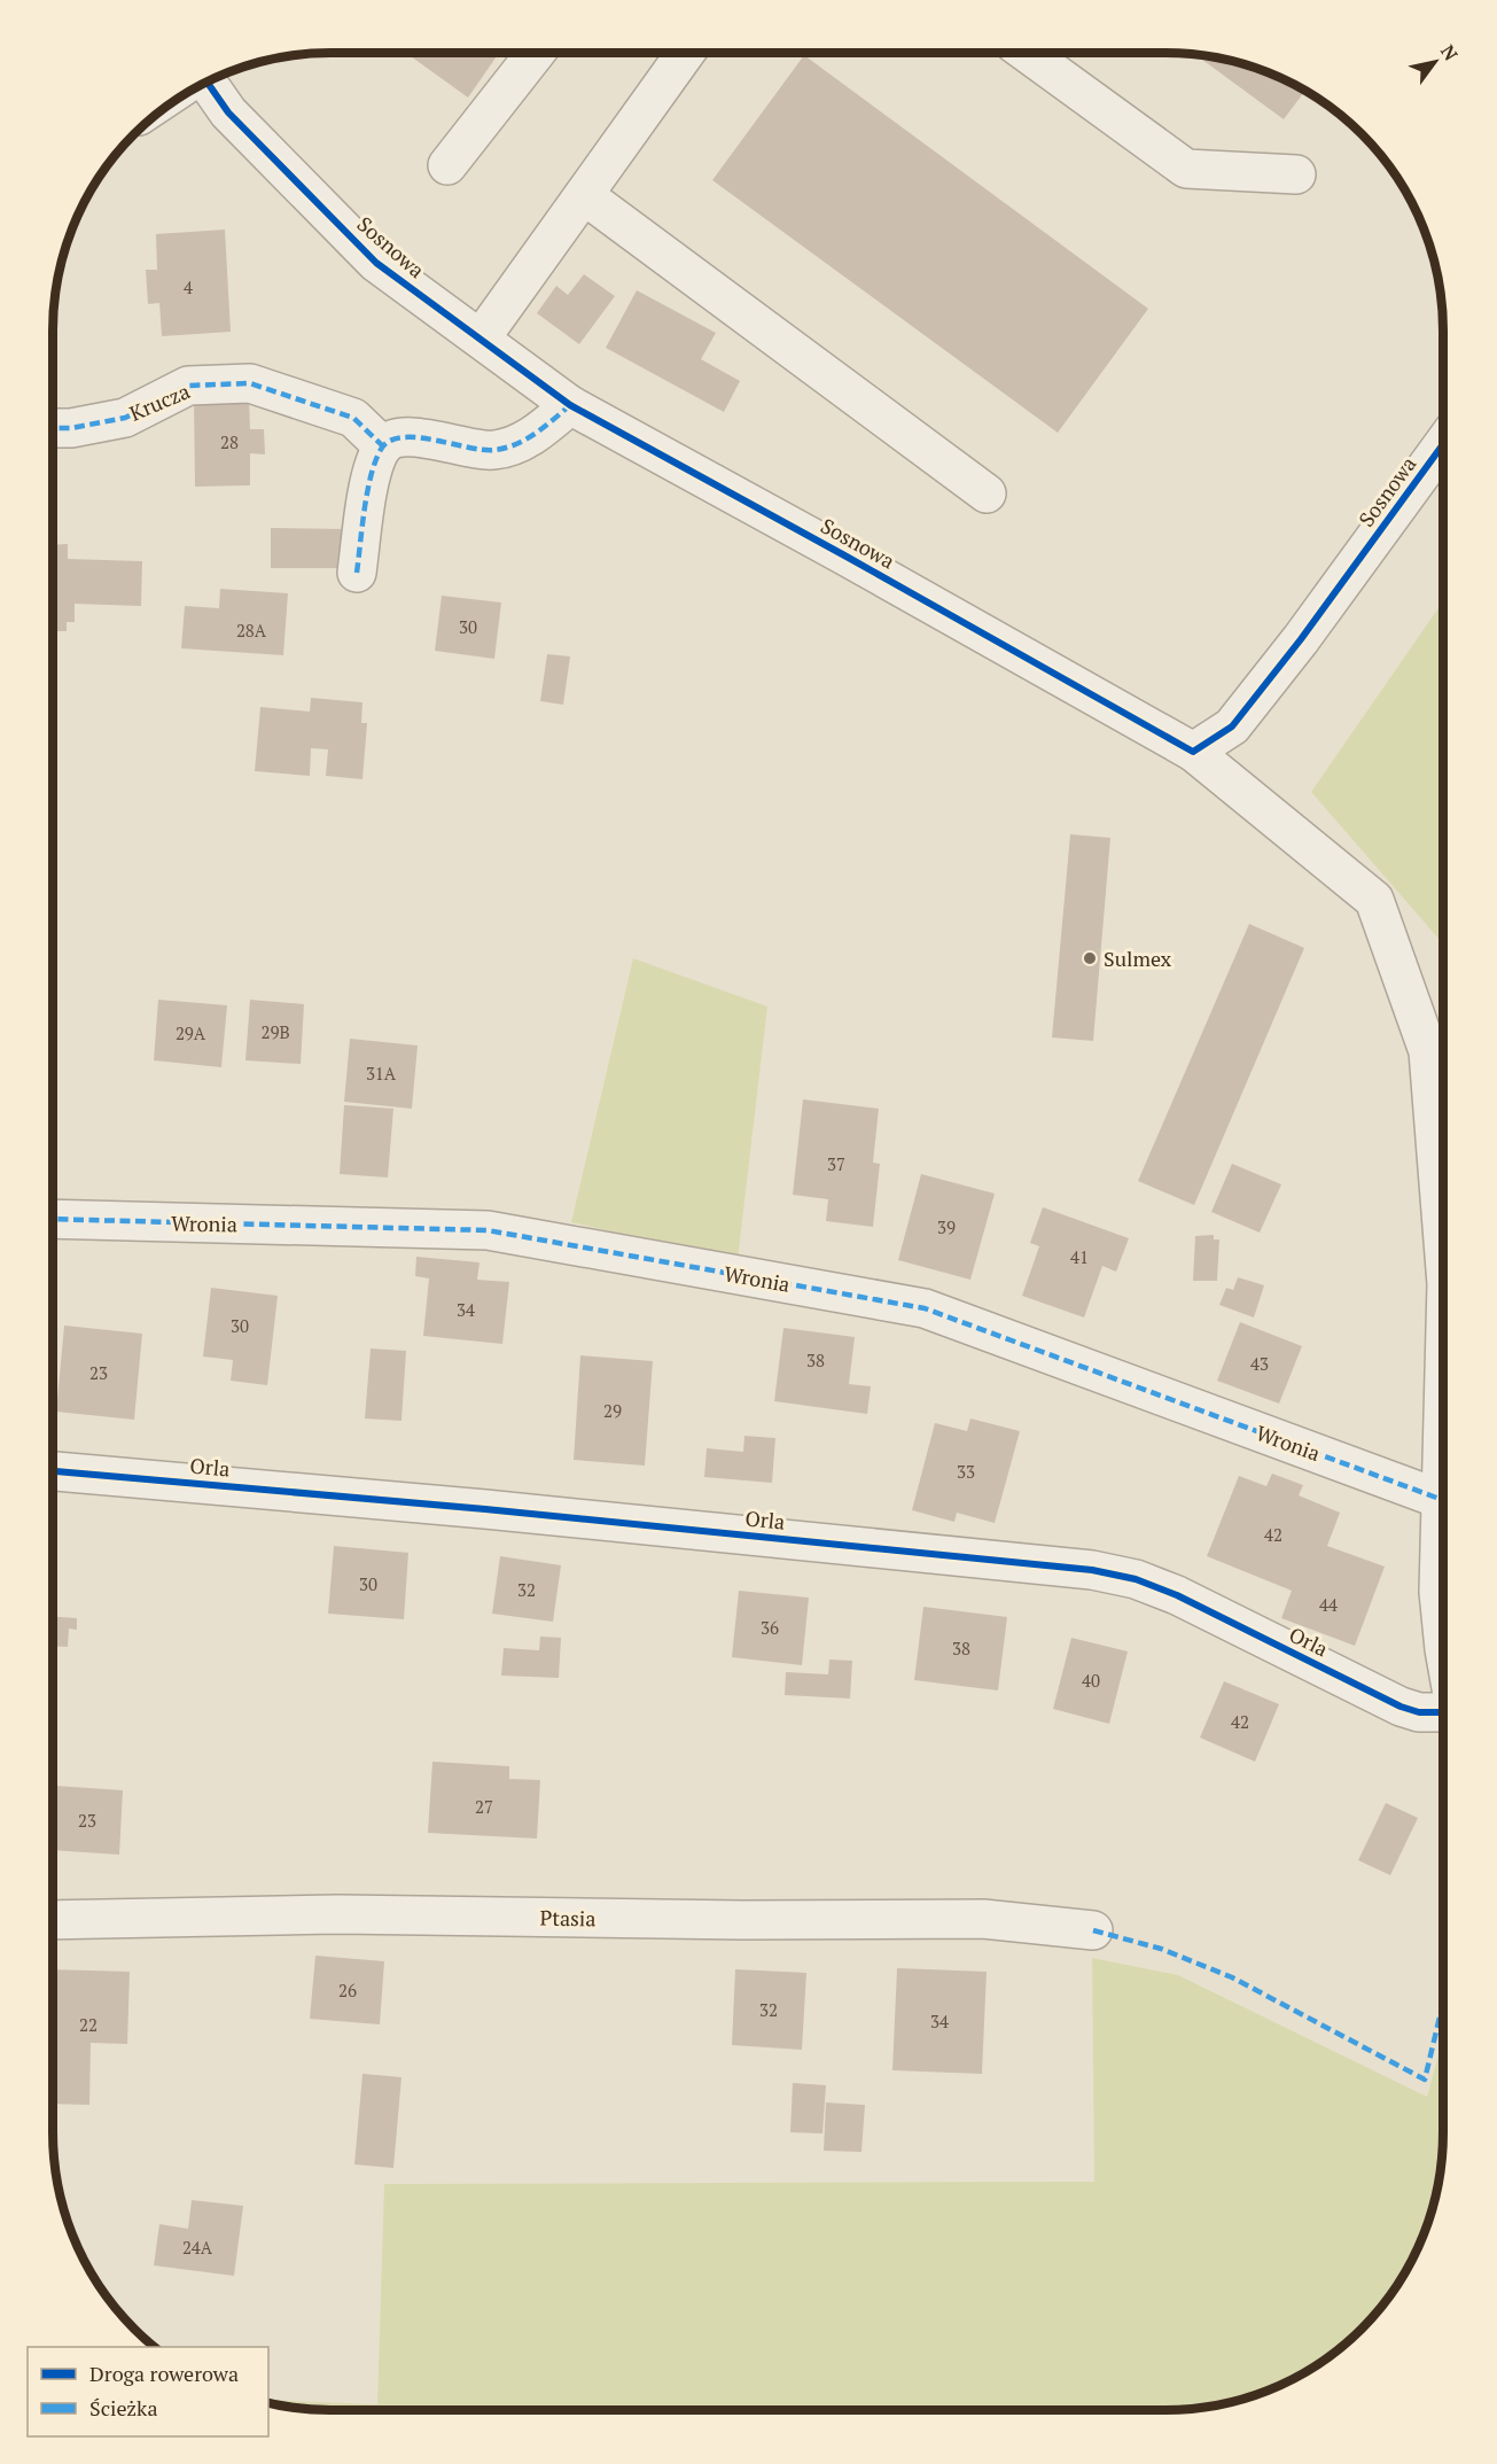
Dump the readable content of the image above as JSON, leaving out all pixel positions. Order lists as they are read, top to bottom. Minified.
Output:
{"streets":{"street":["Sosnowa","Krucza","Wronia","Orla","Ptasia"]},"places":["Sulmex"],"house_numbers":["4","28","30","28A","29B","29A","31A","37","39","41","34","30","38","43","23","29","33","42","30","32","44","36","38","40","42","27","23","26","32","34","22","24A"],"legend":["Droga rowerowa","Ścieżka"],"north":"top right"}
